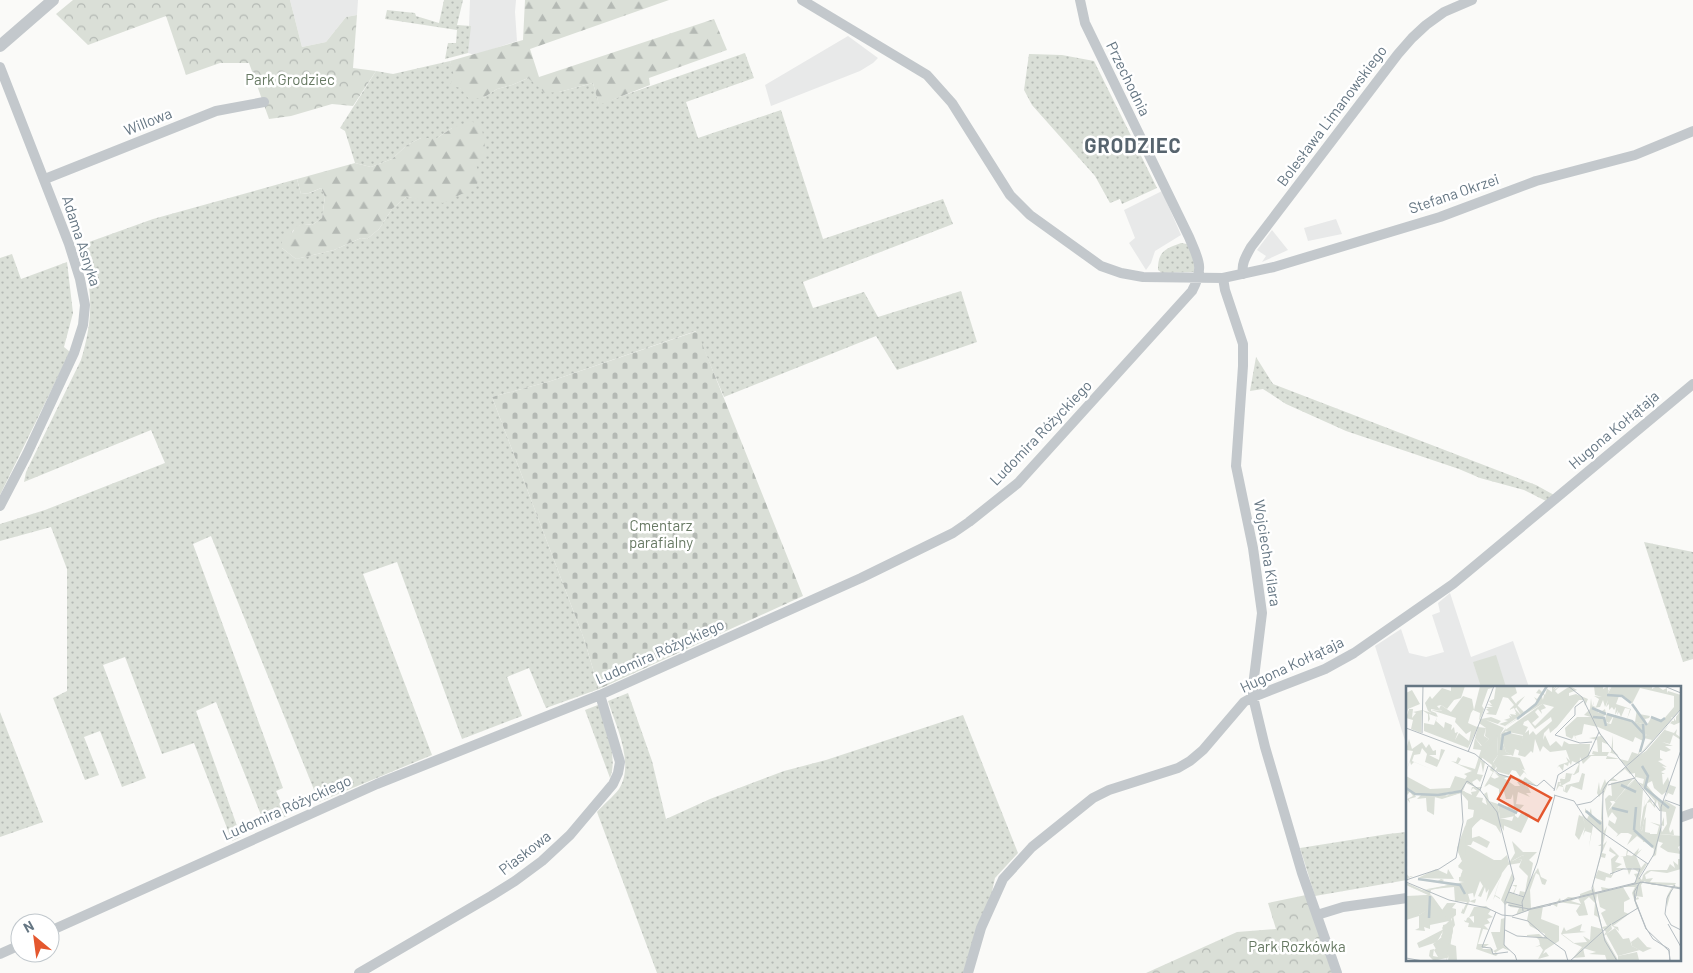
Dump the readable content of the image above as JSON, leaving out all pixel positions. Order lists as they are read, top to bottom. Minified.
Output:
{"streets":{"street":["Przechodnia","Bolesława Limanowskiego","Willowa","Stefana Okrzei","Adama Asnyka","Hugona Kołłątaja","Ludomira Różyckiego","Wojciecha Kilara","Piaskowa"]},"crossings":[["Przechodnia","Stefana Okrzei"],["Przechodnia","Ludomira Różyckiego"],["Bolesława Limanowskiego","Stefana Okrzei"],["Willowa","Adama Asnyka"],["Stefana Okrzei","Ludomira Różyckiego"],["Stefana Okrzei","Wojciecha Kilara"],["Hugona Kołłątaja","Wojciecha Kilara"],["Ludomira Różyckiego","Piaskowa"]],"districts":["GRODZIEC"],"parks":["Park Grodziec","Cmentarz parafialny","Park Rozkówka"],"north":"top left"}
